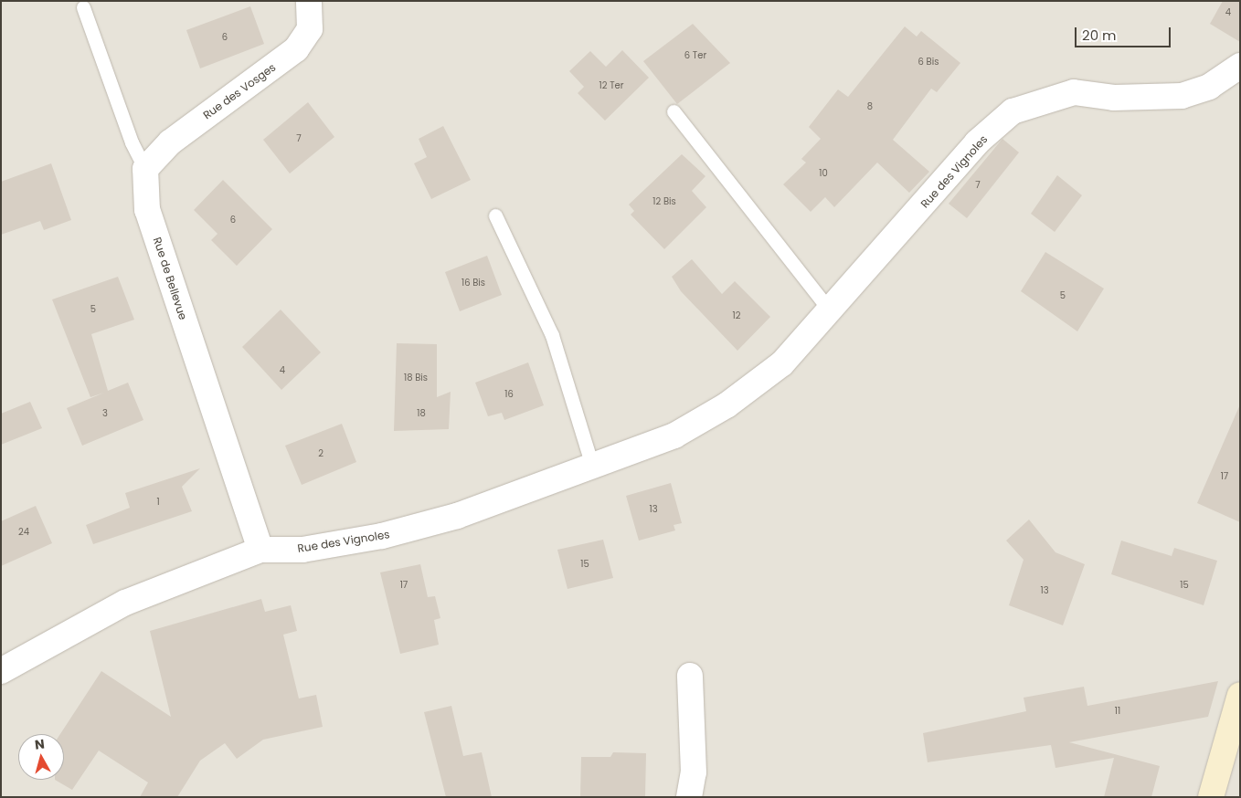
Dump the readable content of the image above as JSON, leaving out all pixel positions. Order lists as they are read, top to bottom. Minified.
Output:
{"streets":{"street":["Rue des Vosges","Rue des Vignoles","Rue de Bellevue"]},"crossings":[["Rue des Vosges","Rue de Bellevue"],["Rue des Vignoles","Rue de Bellevue"]],"house_numbers":["4","6","6 Ter","6 Bis","12 Ter","8","7","10","7","12 Bis","6","16 Bis","5","5","12","4","18 Bis","16","3","18","2","17","1","13","24","15","17","15","13","11"],"scale_bar":"20 m","north":"top"}
